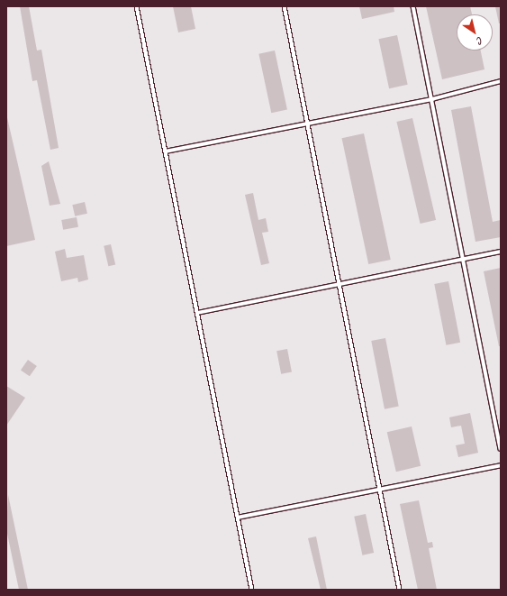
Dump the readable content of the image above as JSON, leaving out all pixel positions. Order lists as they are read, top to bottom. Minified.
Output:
{"north":"bottom right"}
